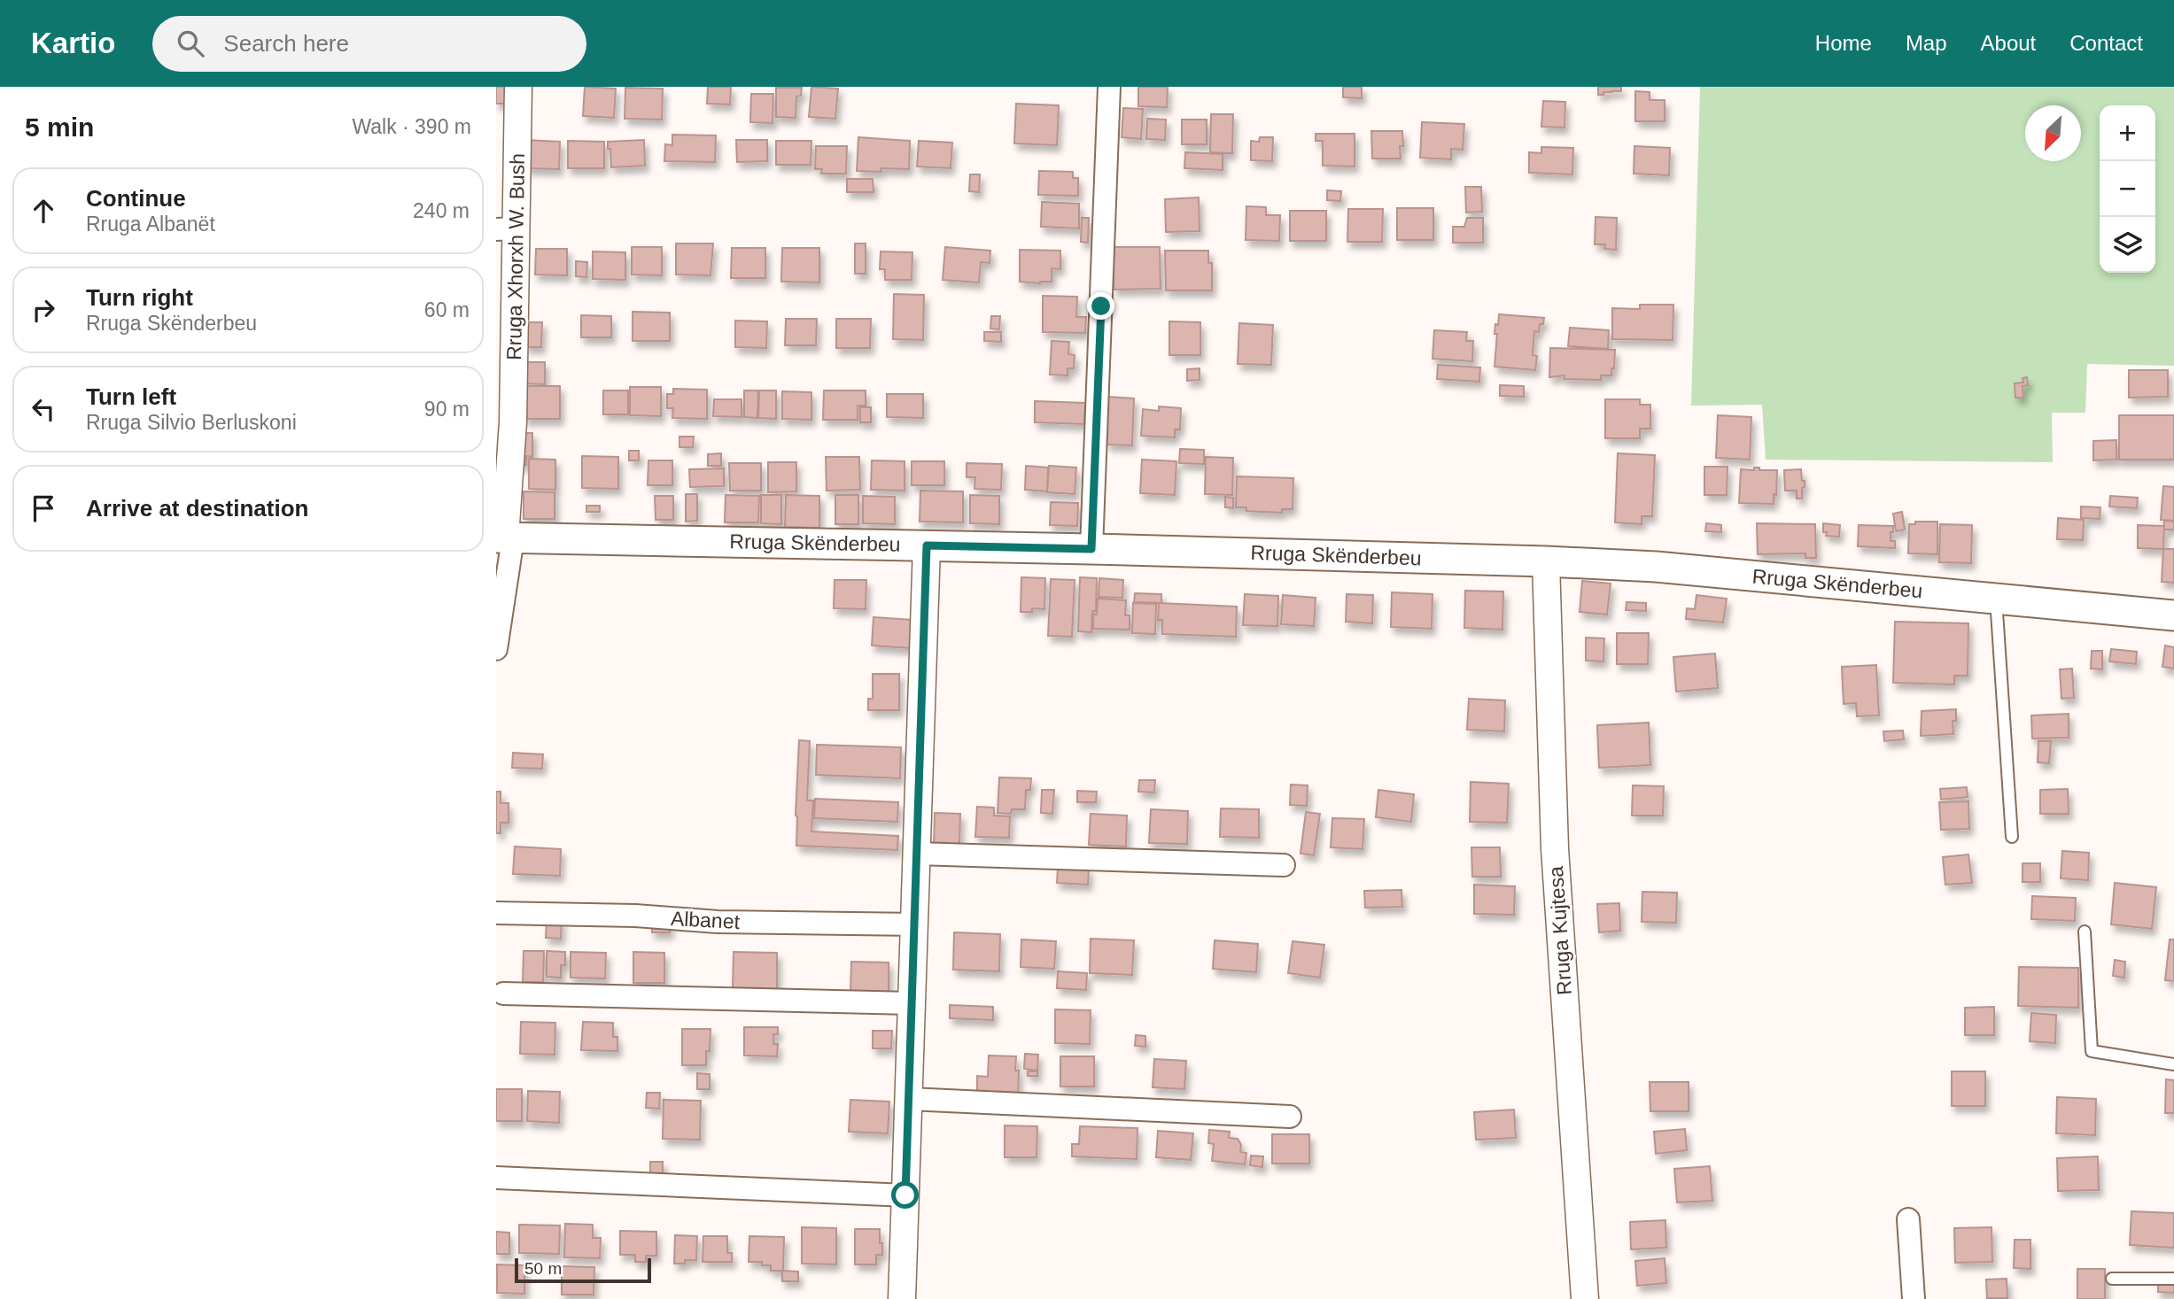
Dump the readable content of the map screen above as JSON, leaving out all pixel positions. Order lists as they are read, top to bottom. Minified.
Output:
{"streets":{"main road":["Rruga Skënderbeu"],"street":["Rruga Xhorxh W. Bush","Albanet","Rruga Kujtesa"]},"crossings":[["Rruga Xhorxh W. Bush","Rruga Skënderbeu"],["Rruga Skënderbeu","Rruga Kujtesa"]],"scale_bar":"50 m","north":"bottom left","page":{"header":"Kartio","search":"Search here","nav":["Home","Map","About","Contact"],"heading":["5 min","Walk · 390 m"],"map_buttons":["+","−"],"list":[["Continue","Rruga Albanët","240 m"],["Turn right","Rruga Skënderbeu","60 m"],["Turn left","Rruga Silvio Berluskoni","90 m"],"Arrive at destination"],"scale":"50 m"}}
